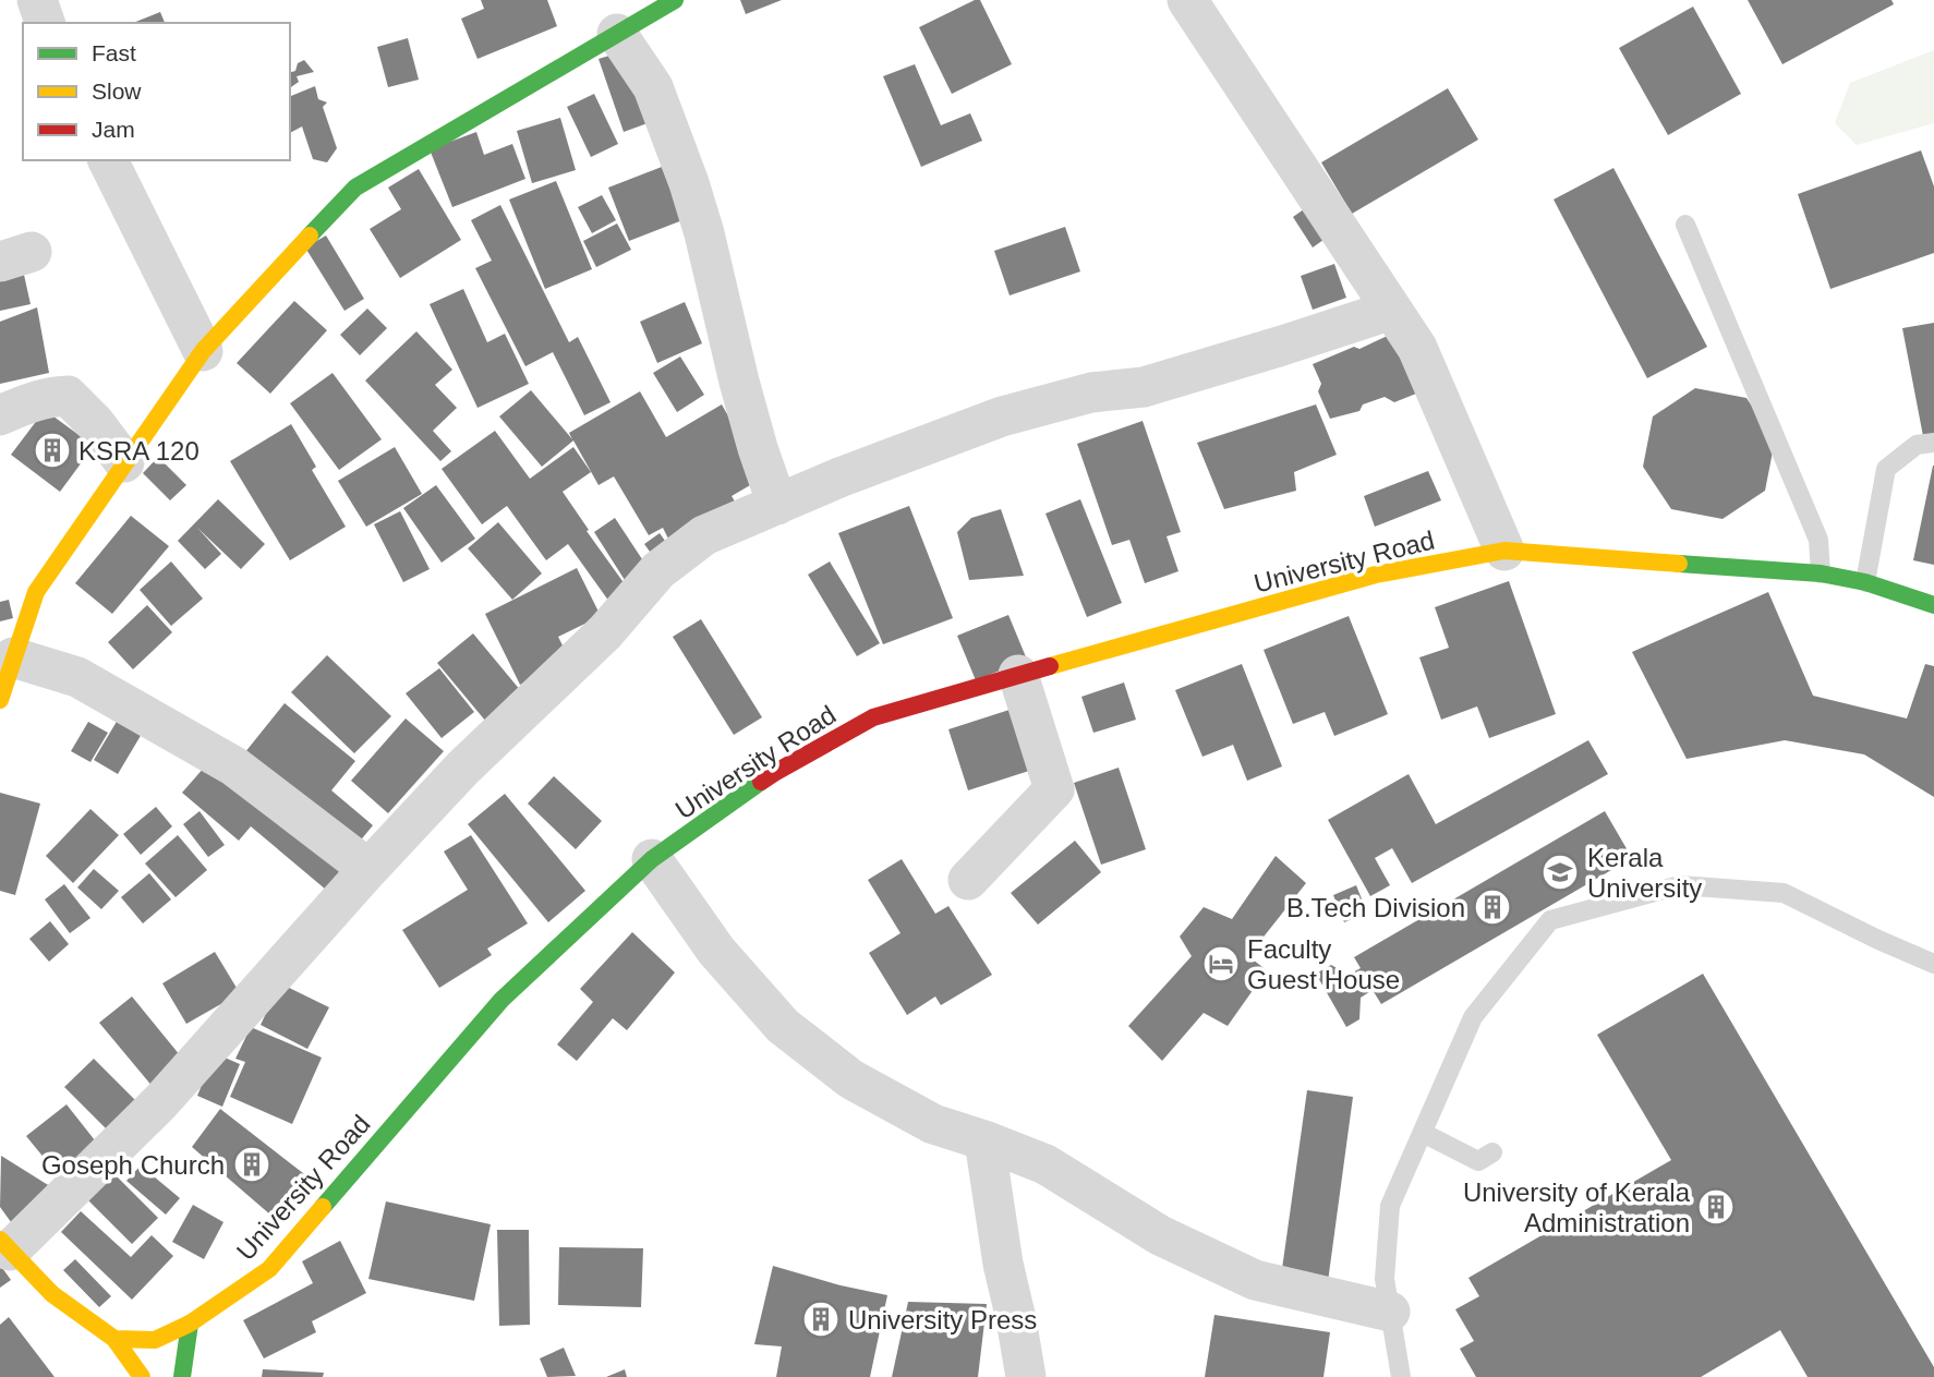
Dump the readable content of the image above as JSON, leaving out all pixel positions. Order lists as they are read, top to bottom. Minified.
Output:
{"streets":{"street":["University Road"]},"places":{"building":["KSRA 120","B.Tech Division","Goseph Church","University of Kerala Administration","University Press"],"school or university":["Kerala University"],"hotel":["Faculty Guest House"]},"legend":["Fast","Slow","Jam"]}
